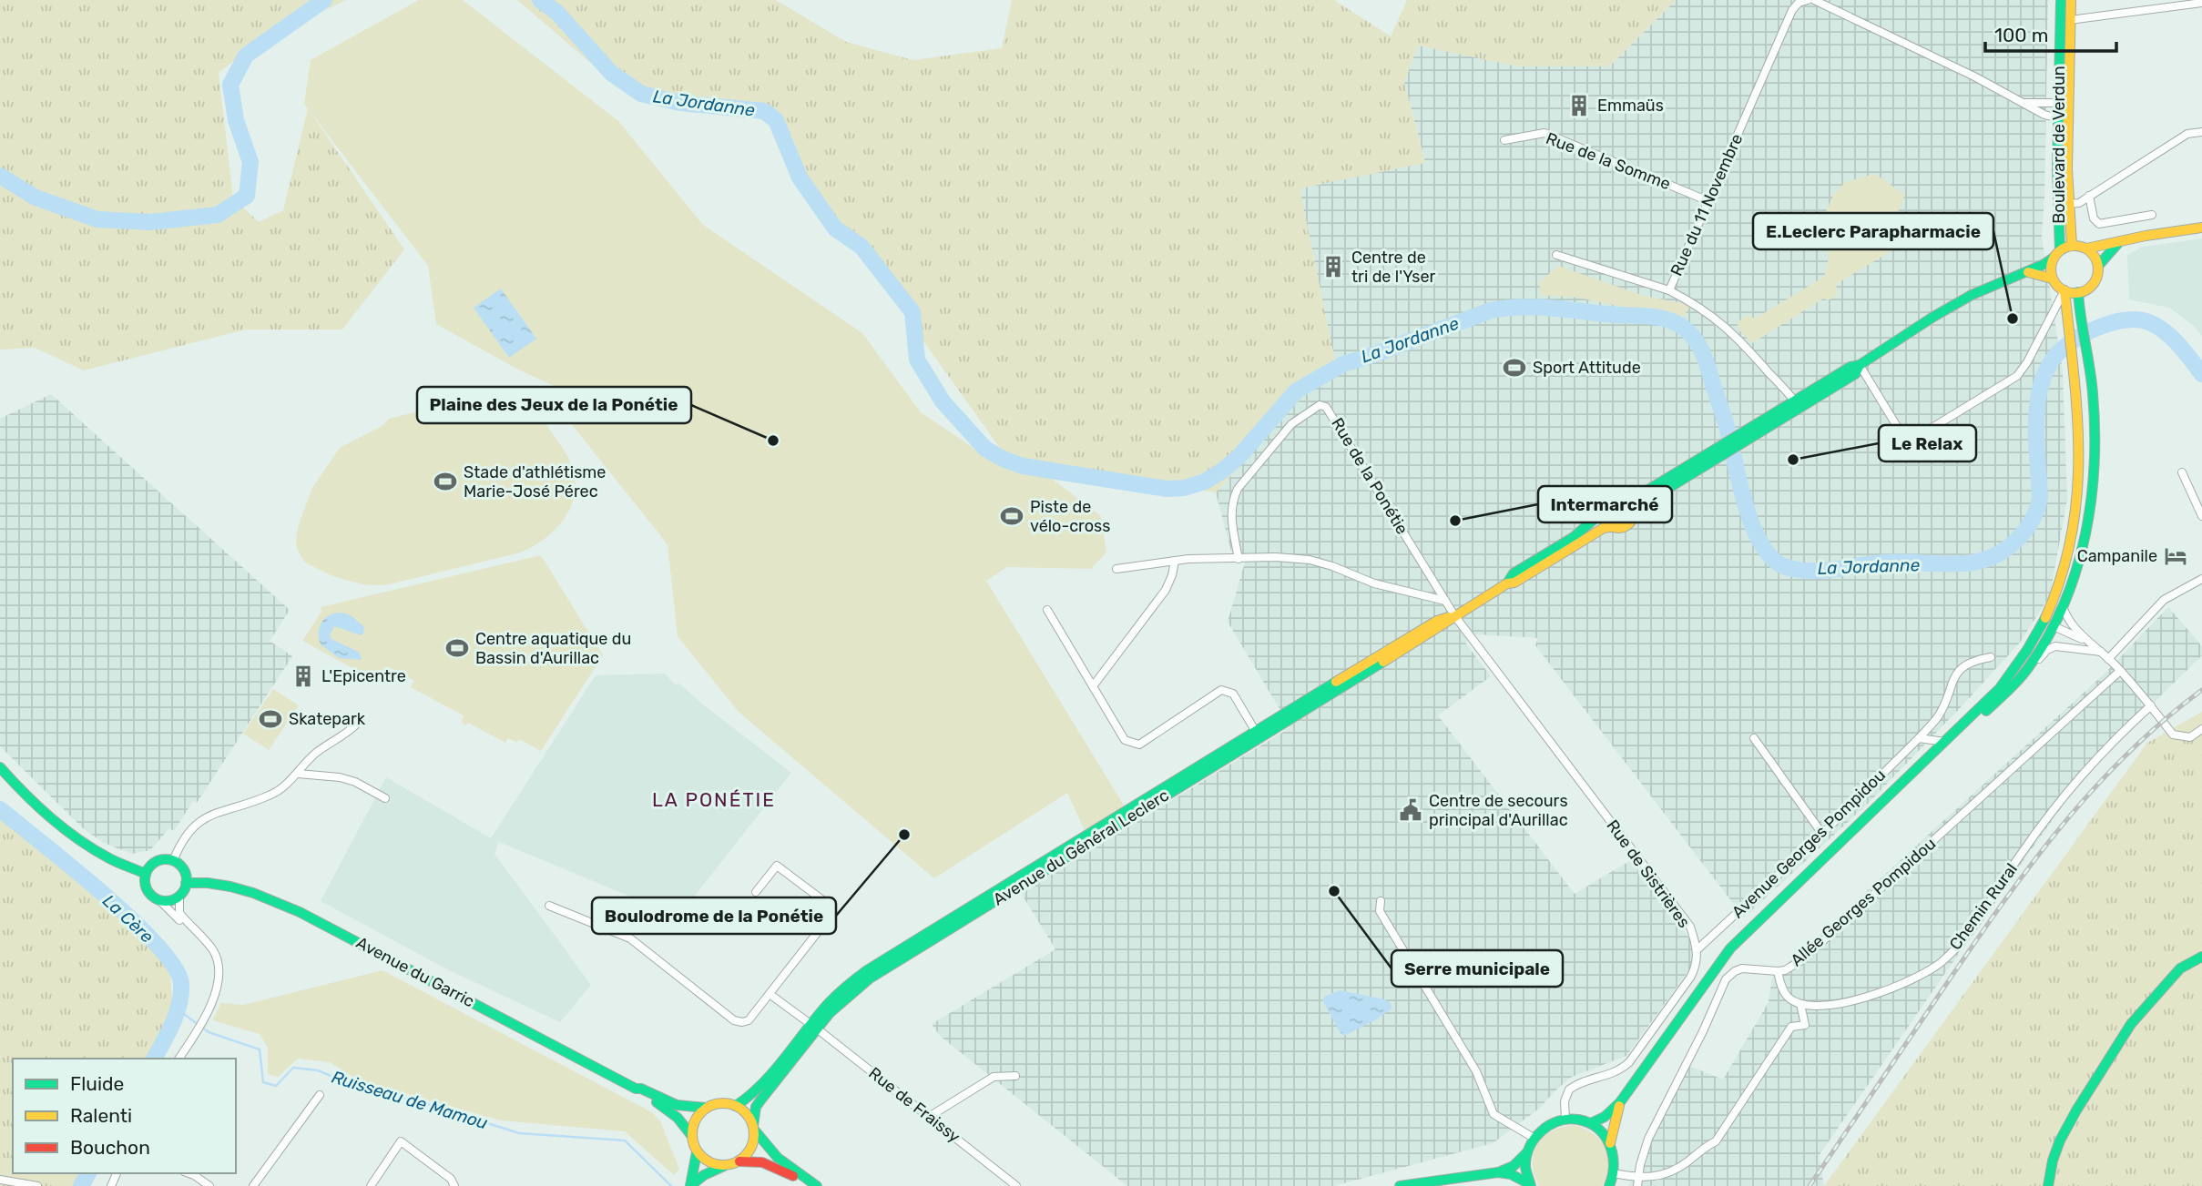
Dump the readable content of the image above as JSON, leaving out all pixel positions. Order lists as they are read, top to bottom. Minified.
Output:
{"streets":{"main road":["Boulevard de Verdun","Avenue Georges Pompidou","Avenue du Général Leclerc","Avenue du Garric"],"street":["Rue de la Somme","Rue du 11 Novembre","Rue de la Ponétie","Rue de Sistrières","Allée Georges Pompidou","Chemin Rural","Rue de Fraissy"]},"crossings":[["Boulevard de Verdun","Avenue Georges Pompidou"],["Boulevard de Verdun","Avenue du Général Leclerc"],["Rue de la Somme","Rue du 11 Novembre"],["Rue du 11 Novembre","Avenue du Général Leclerc"],["Rue de la Ponétie","Avenue du Général Leclerc"],["Rue de la Ponétie","Rue de Sistrières"],["Avenue Georges Pompidou","Avenue du Général Leclerc"],["Avenue Georges Pompidou","Rue de Sistrières"],["Avenue du Général Leclerc","Rue de Sistrières"],["Avenue du Général Leclerc","Avenue du Garric"],["Avenue du Général Leclerc","Rue de Fraissy"]],"districts":["LA PONÉTIE"],"water":["La Jordanne","La Cère","Ruisseau de Mamou"],"places":{"building":["Emmaüs","Centre de tri de l'Yser","L'Epicentre"],"other":["E.Leclerc Parapharmacie","Plaine des Jeux de la Ponétie","Le Relax","Intermarché","Boulodrome de la Ponétie","Serre municipale"],"sports":["Sport Attitude","Stade d'athlétisme Marie-José Pérec","Piste de vélo-cross","Centre aquatique du Bassin d'Aurillac","Skatepark"],"hotel":["Campanile"],"public building":["Centre de secours principal d'Aurillac"]},"legend":["Fluide","Ralenti","Bouchon"],"scale_bar":"100 m"}
